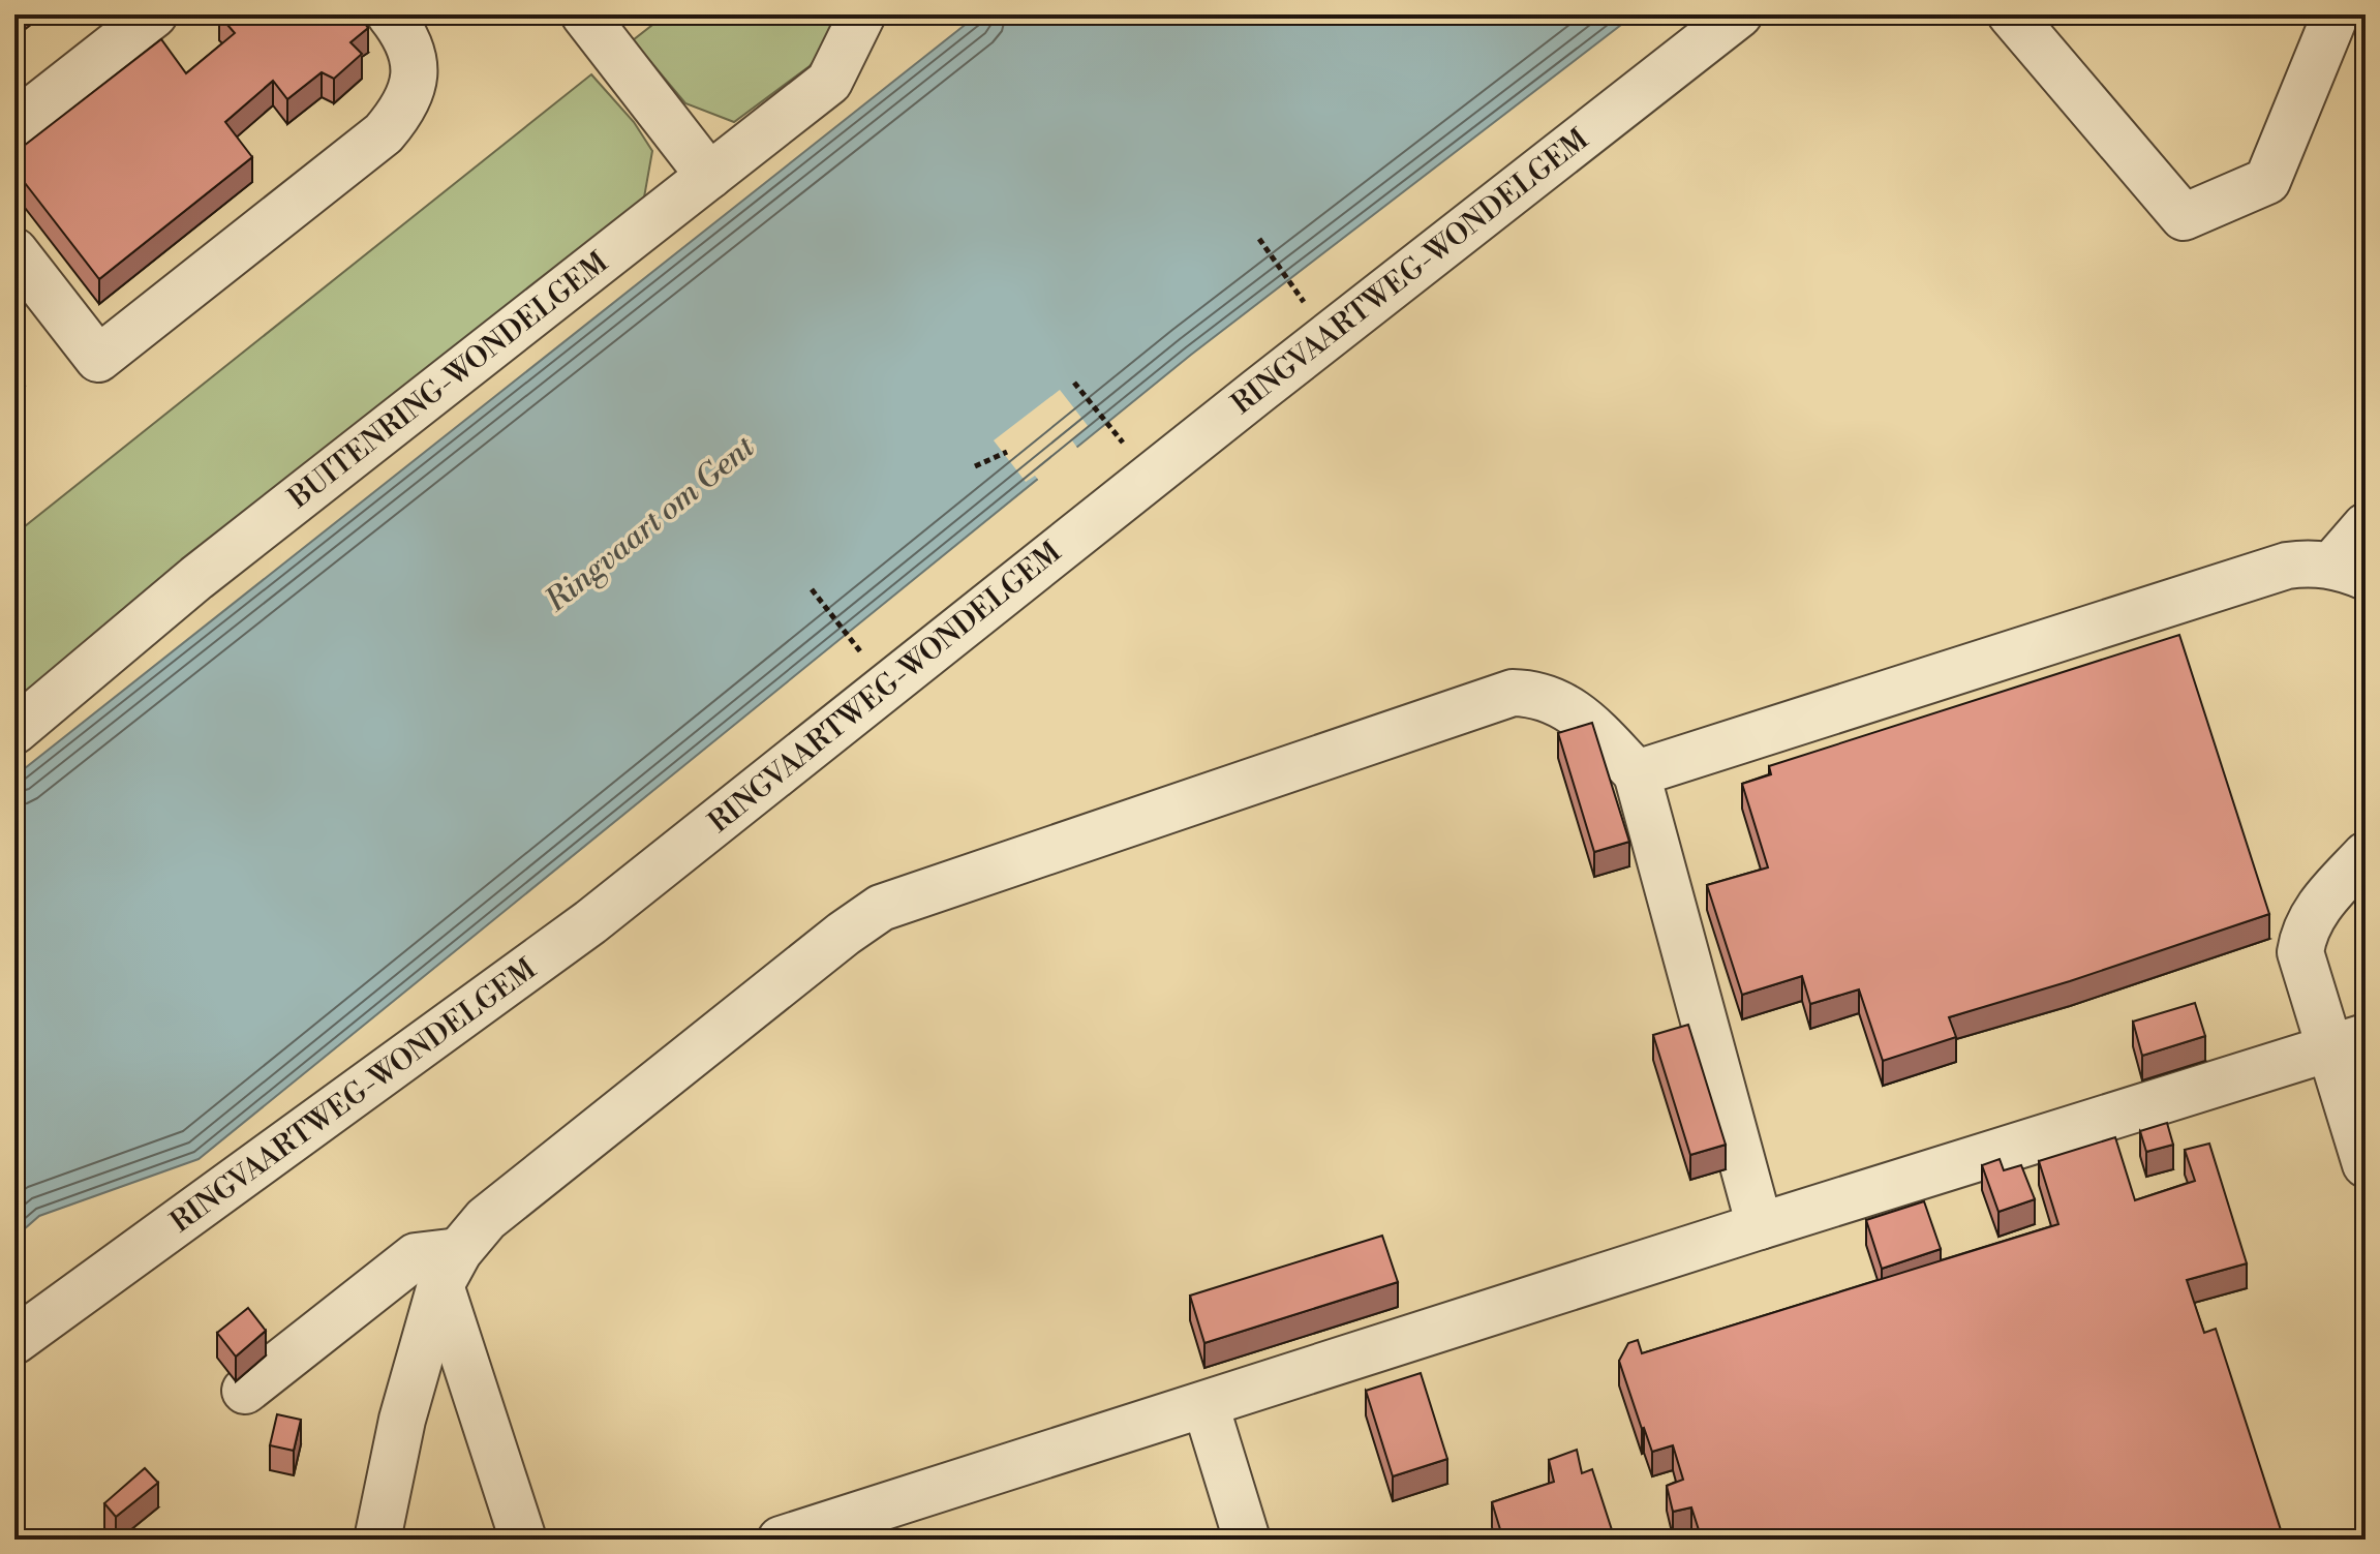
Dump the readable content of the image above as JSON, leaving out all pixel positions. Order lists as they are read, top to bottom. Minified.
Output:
{"streets":{"street":["RINGVAARTWEG-WONDELGEM","BUITENRING-WONDELGEM"]},"water":["Ringvaart om Gent"]}
